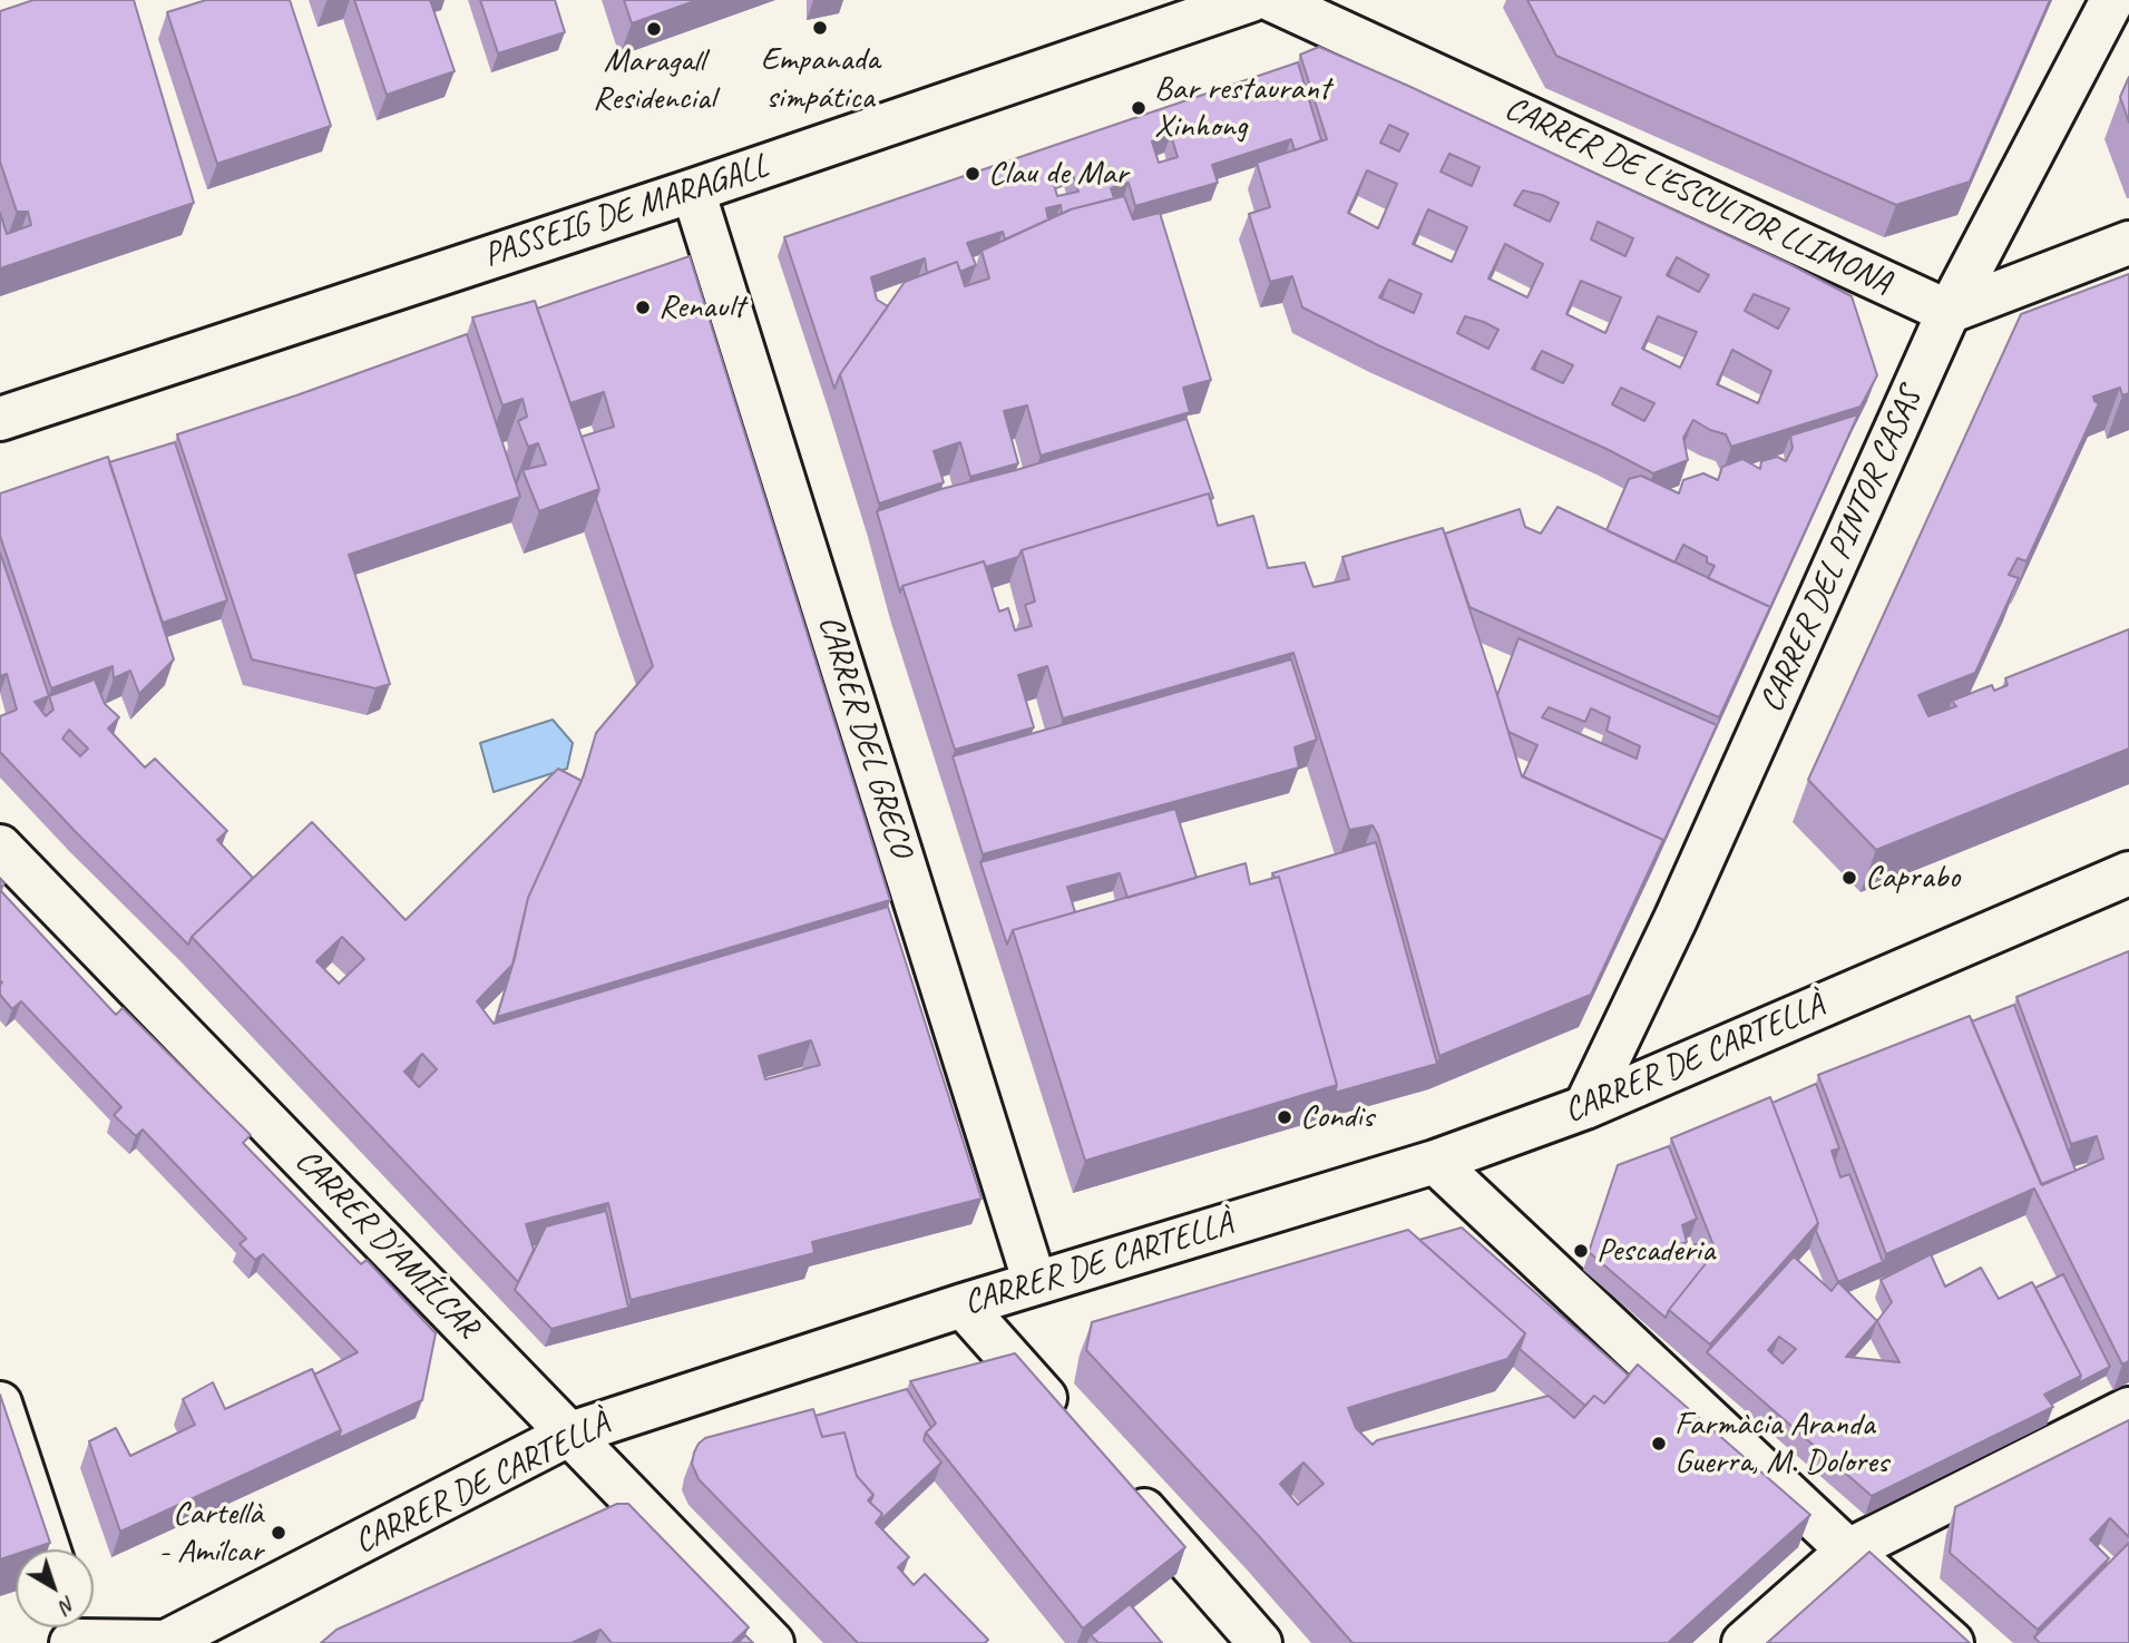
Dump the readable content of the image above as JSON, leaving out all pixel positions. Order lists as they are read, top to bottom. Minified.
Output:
{"streets":{"street":["CARRER DE L'ESCULTOR LLIMONA","PASSEIG DE MARAGALL","CARRER DEL PINTOR CASAS","CARRER DEL GRECO","CARRER DE CARTELLÀ","CARRER D'AMÍLCAR"]},"crossings":[["CARRER DE L'ESCULTOR LLIMONA","CARRER DEL PINTOR CASAS"],["PASSEIG DE MARAGALL","CARRER DEL GRECO"],["CARRER DEL PINTOR CASAS","CARRER DE CARTELLÀ"],["CARRER DEL GRECO","CARRER DE CARTELLÀ"],["CARRER DE CARTELLÀ","CARRER D'AMÍLCAR"]],"places":["Empanada simpática","Maragall Residencial","Bar restaurant Xinhong","Clau de Mar","Renault","Caprabo","Condis","Pescaderia","Farmàcia Aranda Guerra, M. Dolores","Cartellà - Amílcar"],"north":"bottom right"}
